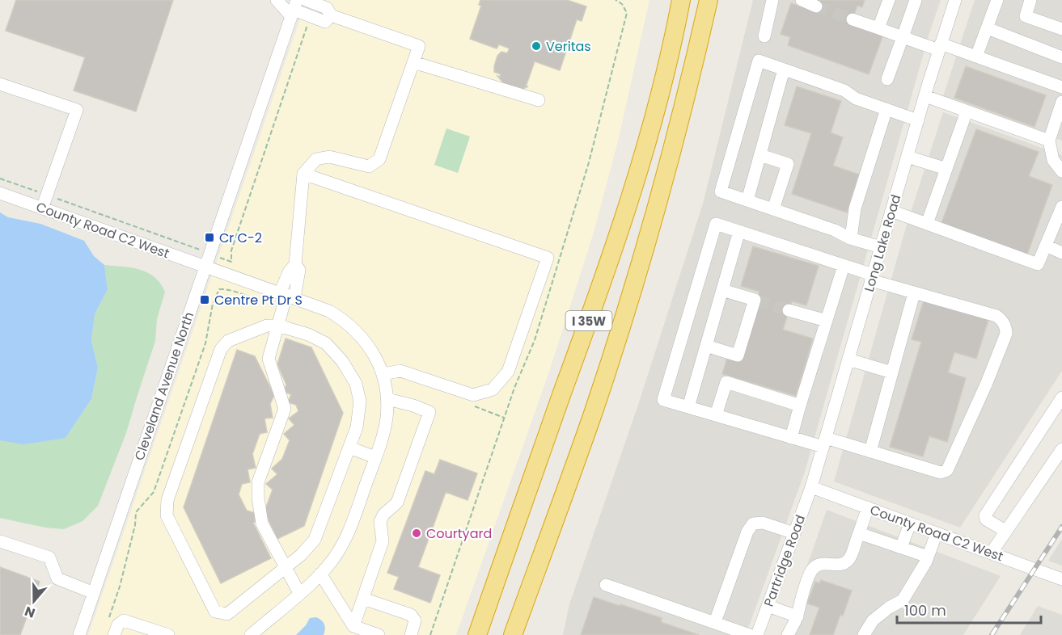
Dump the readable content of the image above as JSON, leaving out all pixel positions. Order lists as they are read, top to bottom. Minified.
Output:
{"streets":{"highway":["I 35W"],"street":["County Road C2 West","Long Lake Road","Cleveland Avenue North","Partridge Road"]},"crossings":[["County Road C2 West","Long Lake Road"],["County Road C2 West","Cleveland Avenue North"],["County Road C2 West","Partridge Road"],["Long Lake Road","Partridge Road"]],"places":{"other":["Veritas","Courtyard"],"transit":["Cr C-2","Centre Pt Dr S"]},"scale_bar":"100 m","north":"bottom"}
